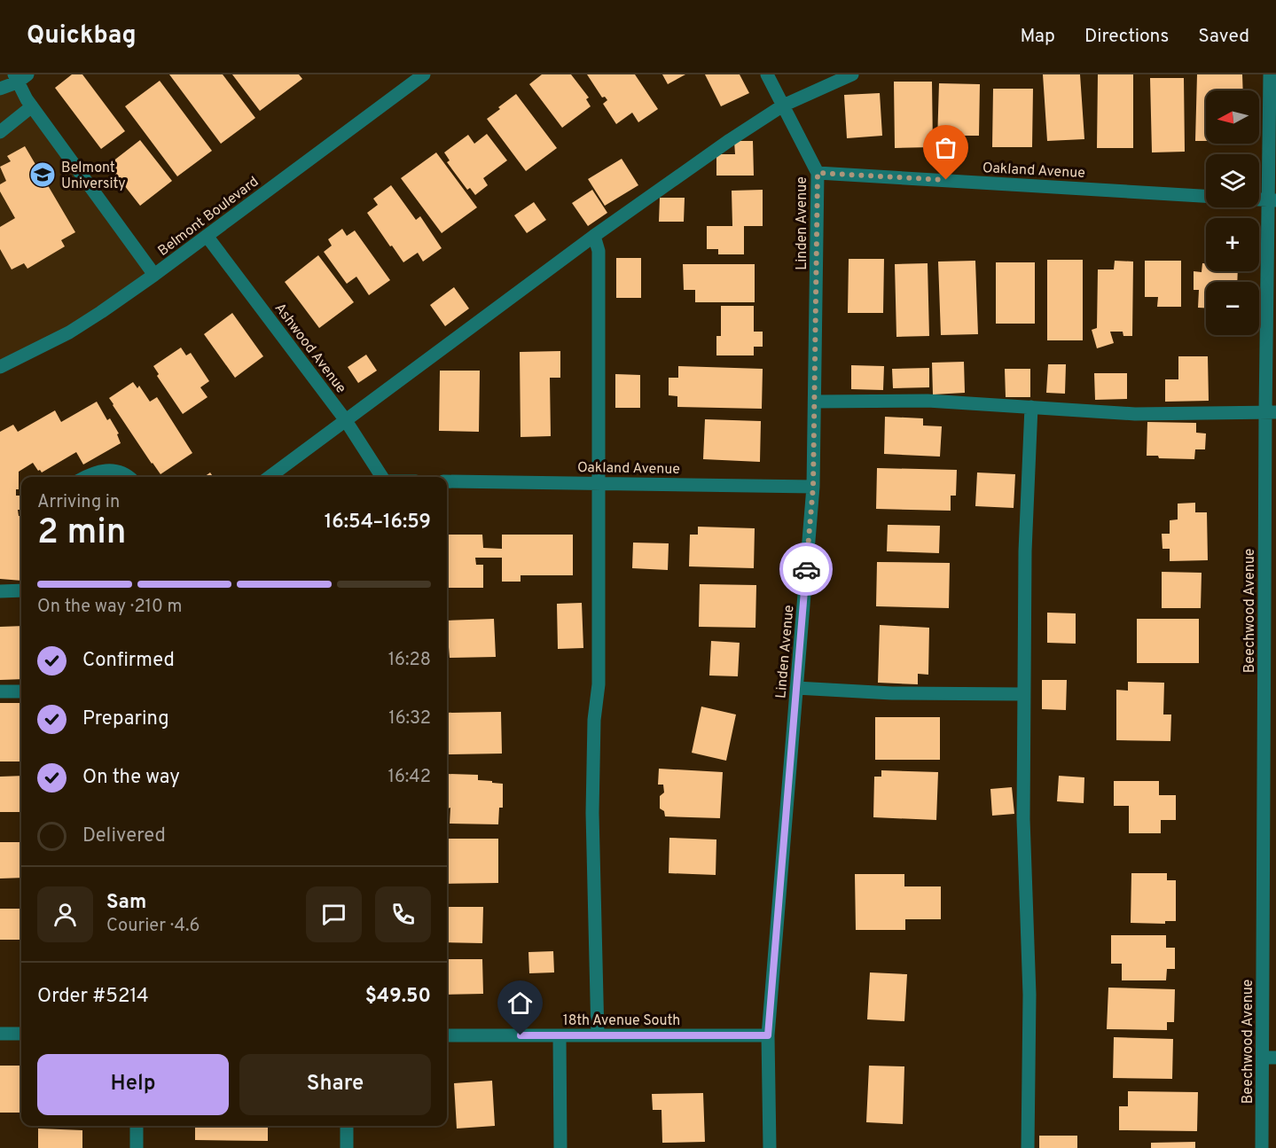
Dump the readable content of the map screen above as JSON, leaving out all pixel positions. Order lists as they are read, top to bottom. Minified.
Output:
{"streets":{"street":["Oakland Avenue","Belmont Boulevard","Linden Avenue","Ashwood Avenue","Beechwood Avenue","18th Avenue South"]},"crossings":[["Oakland Avenue","Linden Avenue"],["Belmont Boulevard","Ashwood Avenue"],["Linden Avenue","18th Avenue South"]],"places":{"school or university":["Belmont University"]},"north":"left","page":{"header":"Quickbag","nav":["Map","Directions","Saved"],"map_buttons":["+","−"],"heading":["2 min","Arriving in","16:54–16:59"],"panel":["Sam","Courier · 4.6","Order #5214","$49.50"],"bar":"On the way · 210 m","list":[["Confirmed","16:28"],["Preparing","16:32"],["On the way","16:42"],"Delivered"],"buttons":["Help","Share"]}}
